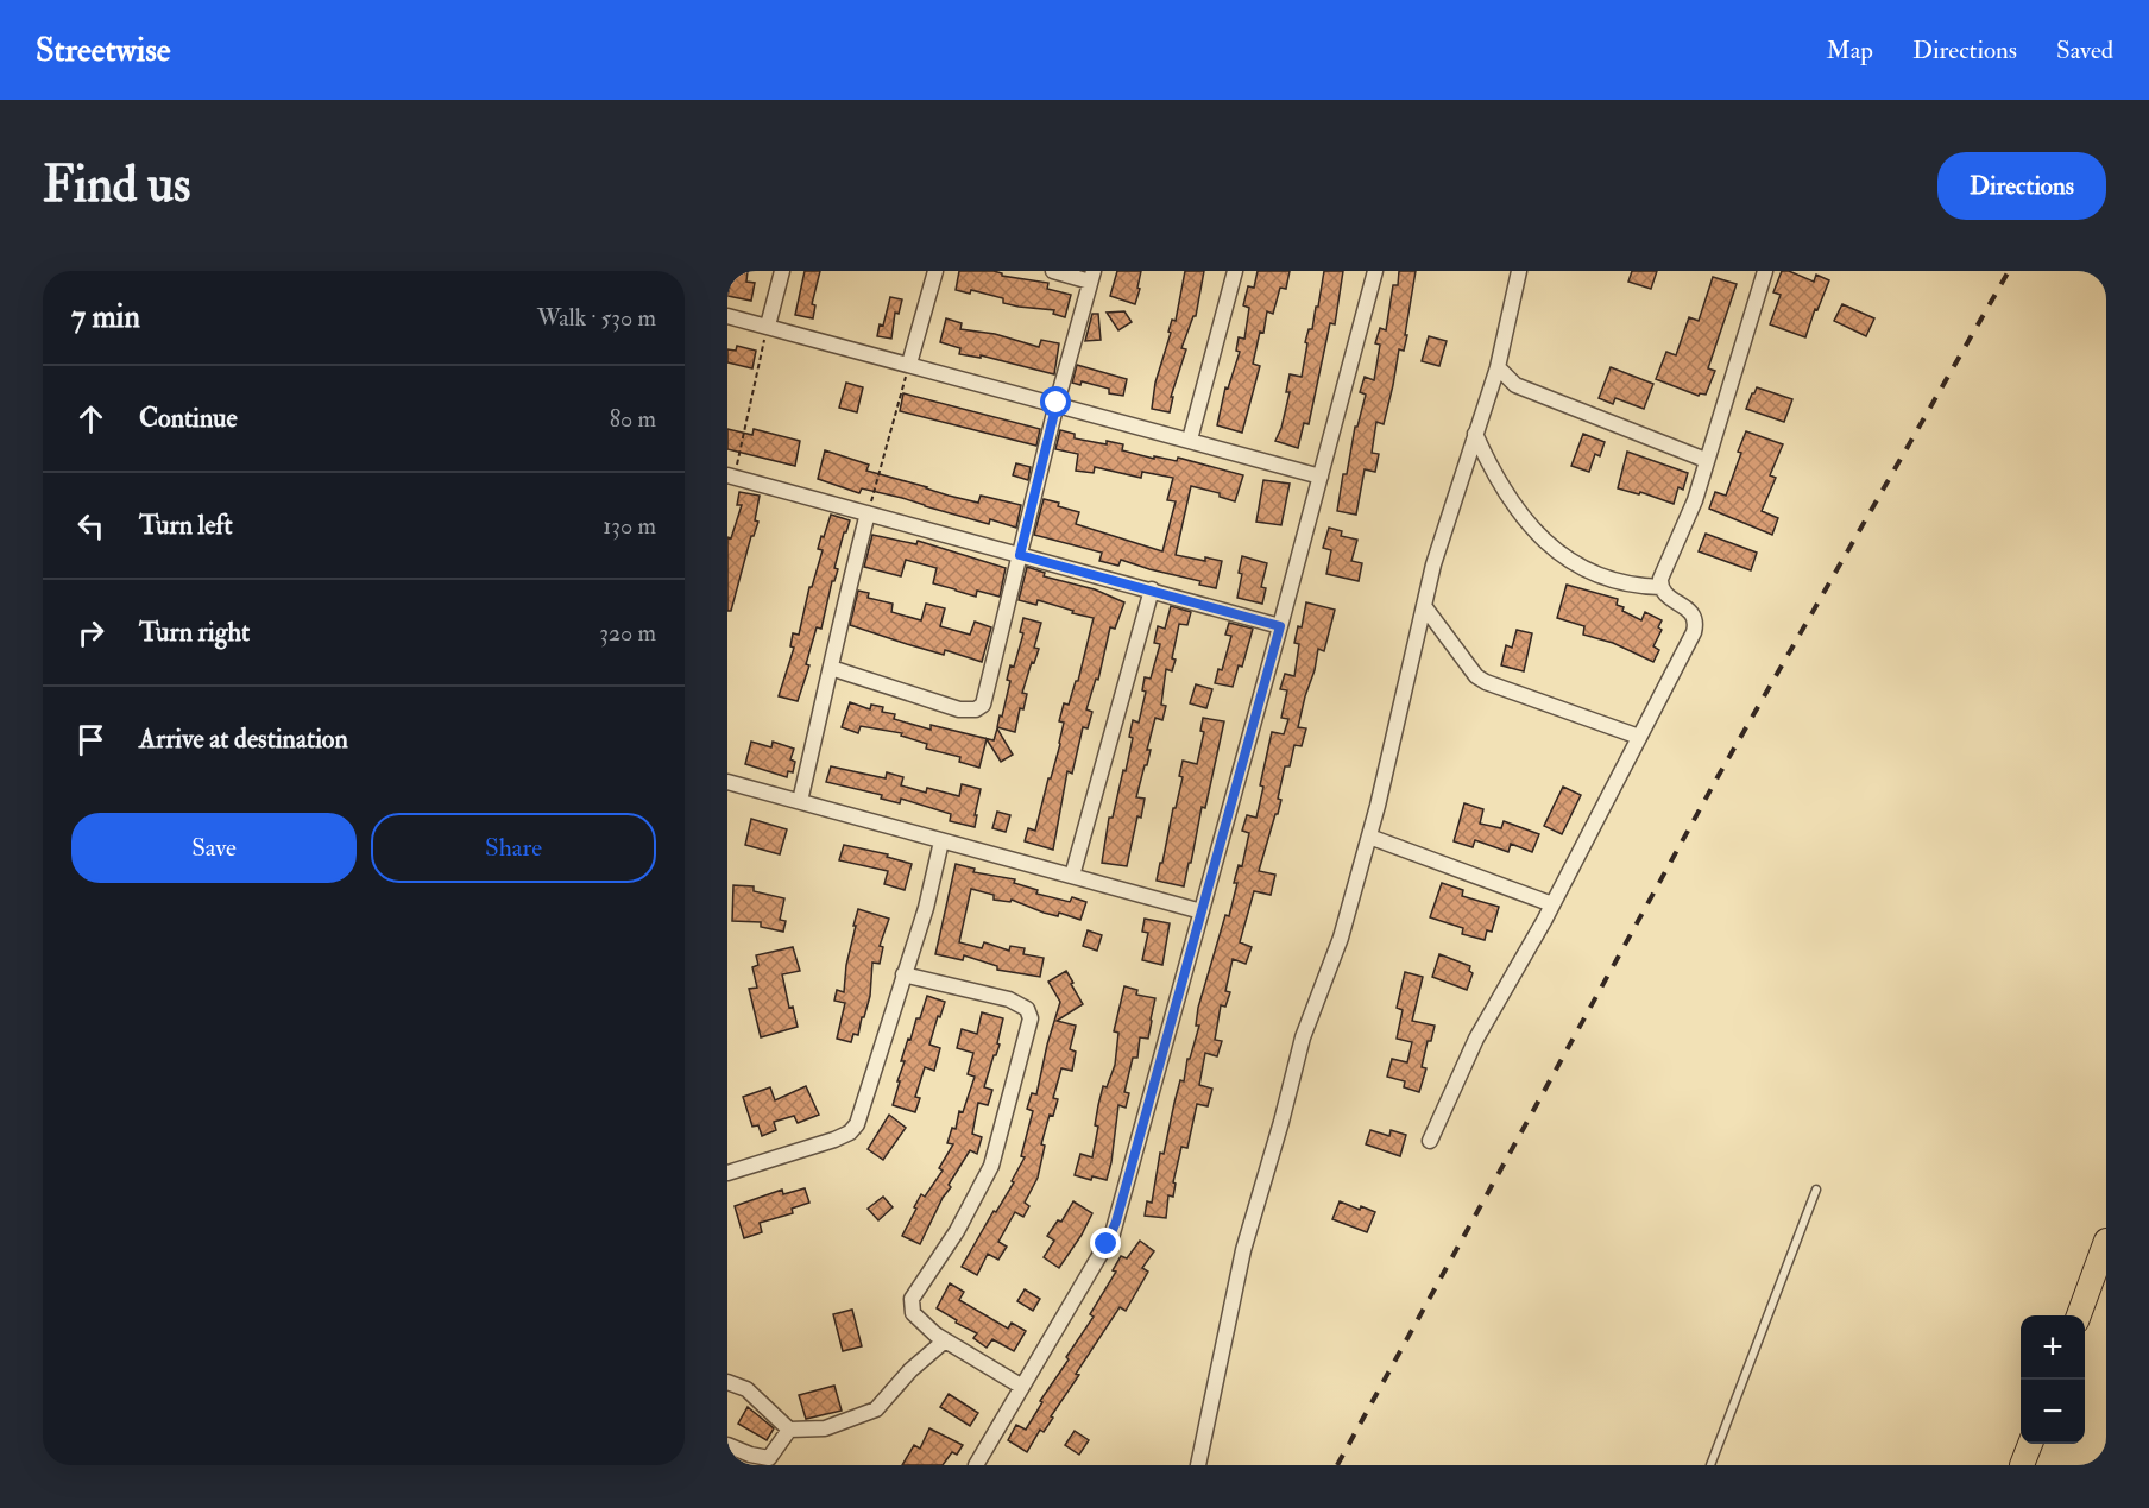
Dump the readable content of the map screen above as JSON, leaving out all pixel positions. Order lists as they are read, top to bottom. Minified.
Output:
{"page":{"header":"Streetwise","nav":["Map","Directions","Saved"],"buttons":["Directions",["Save","Share"]],"title":"Find us","heading":["7 min","Walk · 530 m"],"list":[["Continue","80 m"],["Turn left","130 m"],["Turn right","320 m"],"Arrive at destination"],"map_buttons":["+","−"]}}
